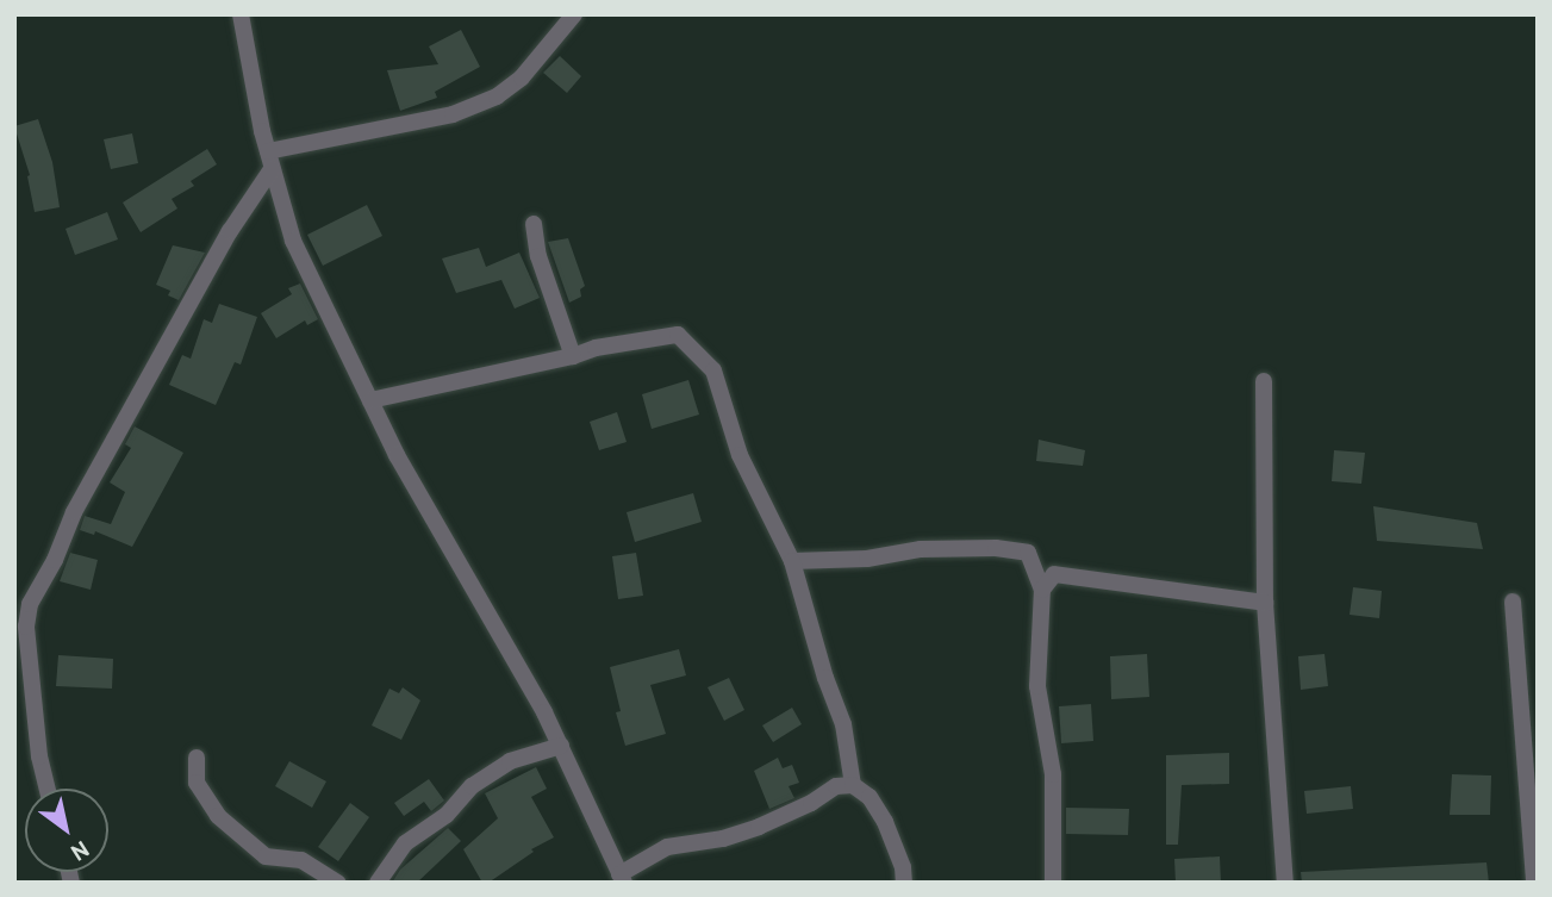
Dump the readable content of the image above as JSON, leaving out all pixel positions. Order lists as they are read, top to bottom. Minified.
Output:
{"north":"bottom right"}
